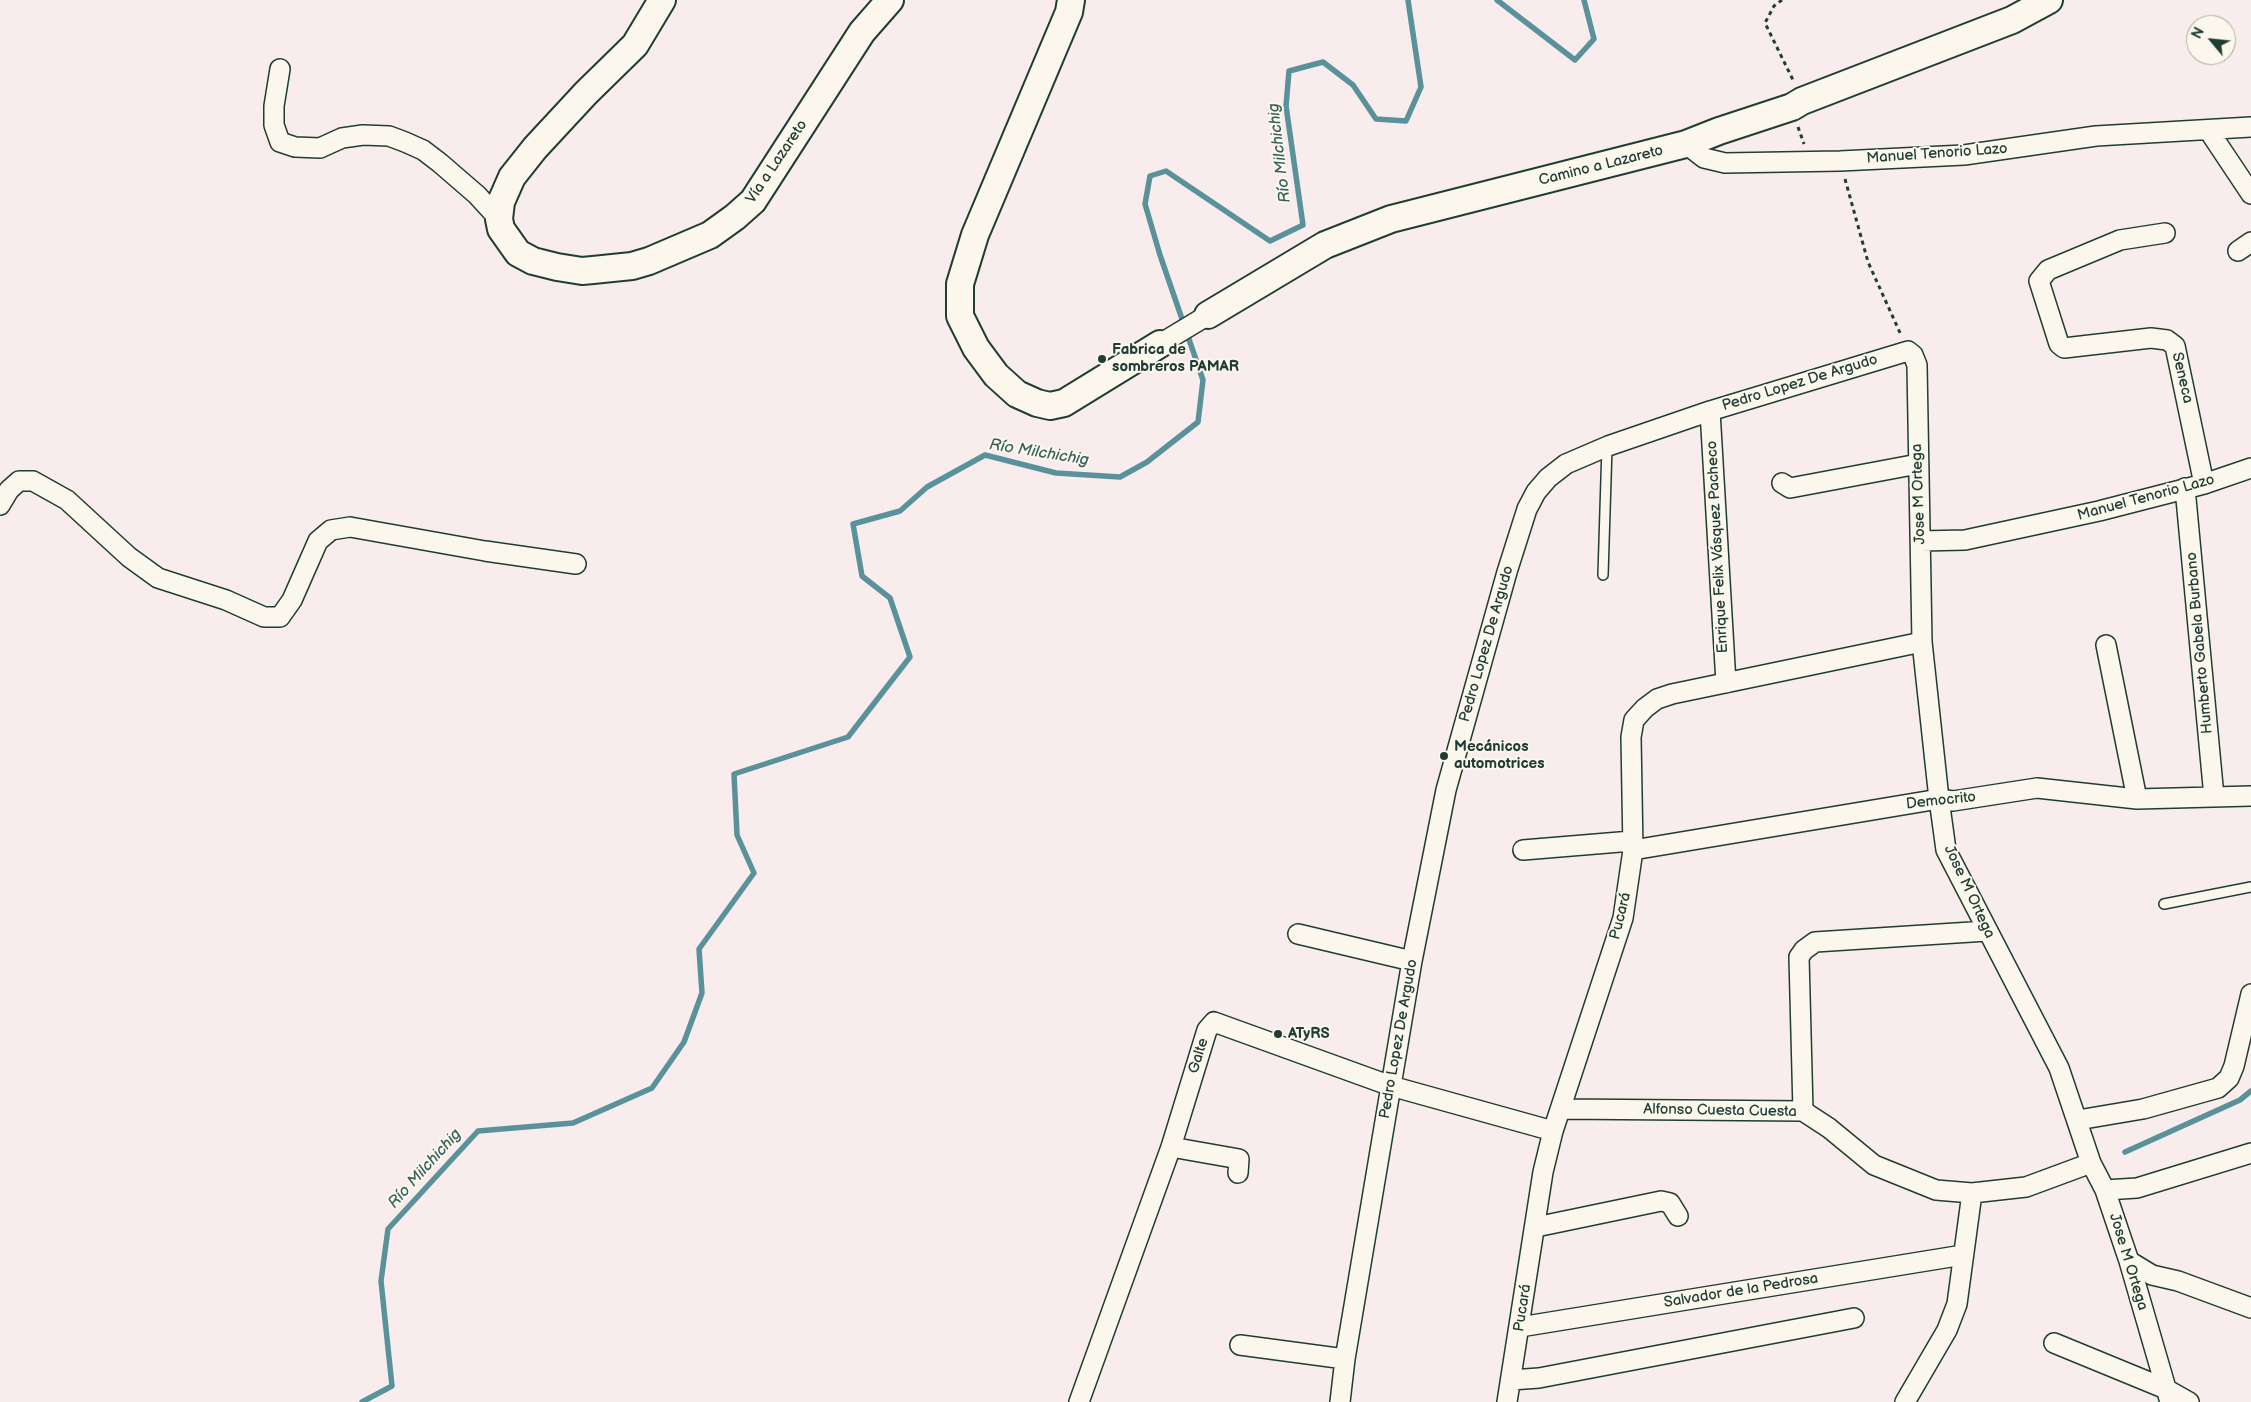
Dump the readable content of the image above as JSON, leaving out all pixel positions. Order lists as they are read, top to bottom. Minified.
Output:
{"streets":{"street":["Manuel Tenorio Lazo","Vía a Lazareto","Camino a Lazareto","Seneca","Pedro Lopez De Argudo","Jose M Ortega","Enrique Felix Vásquez Pacheco","Humberto Gabela Burbano","Democrito","Pucará","Galte","Alfonso Cuesta Cuesta","Salvador de la Pedrosa"]},"crossings":[["Manuel Tenorio Lazo","Camino a Lazareto"],["Manuel Tenorio Lazo","Seneca"],["Manuel Tenorio Lazo","Jose M Ortega"],["Manuel Tenorio Lazo","Humberto Gabela Burbano"],["Pedro Lopez De Argudo","Jose M Ortega"],["Pedro Lopez De Argudo","Enrique Felix Vásquez Pacheco"],["Pedro Lopez De Argudo","Galte"],["Jose M Ortega","Democrito"],["Jose M Ortega","Pucará"],["Jose M Ortega","Alfonso Cuesta Cuesta"],["Enrique Felix Vásquez Pacheco","Pucará"],["Humberto Gabela Burbano","Democrito"],["Democrito","Pucará"],["Pucará","Galte"],["Pucará","Alfonso Cuesta Cuesta"],["Pucará","Salvador de la Pedrosa"]],"water":["Río Milchichig"],"places":["Fabrica de sombreros PAMAR","Mecánicos automotrices","ATyRS"],"north":"top left"}
